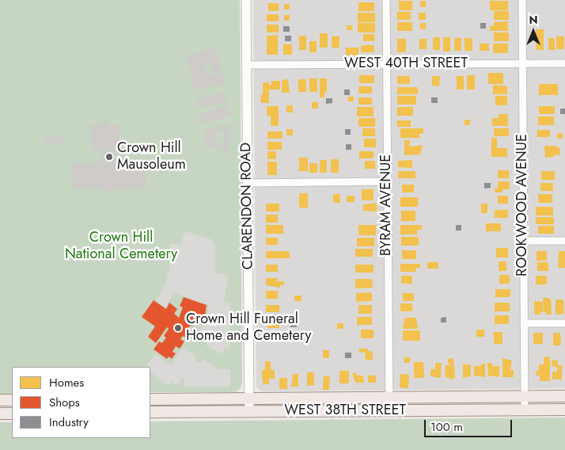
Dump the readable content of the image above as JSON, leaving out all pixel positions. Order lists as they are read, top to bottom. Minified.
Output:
{"streets":{"main road":["WEST 38TH STREET"],"street":["WEST 40TH STREET","BYRAM AVENUE","ROOKWOOD AVENUE","CLARENDON ROAD"]},"crossings":[["WEST 40TH STREET","BYRAM AVENUE"],["WEST 40TH STREET","ROOKWOOD AVENUE"],["WEST 40TH STREET","CLARENDON ROAD"],["BYRAM AVENUE","WEST 38TH STREET"],["ROOKWOOD AVENUE","WEST 38TH STREET"],["CLARENDON ROAD","WEST 38TH STREET"]],"parks":["Crown Hill National Cemetery"],"places":["Crown Hill Mausoleum","Crown Hill Funeral Home and Cemetery"],"legend":["Homes","Shops","Industry"],"scale_bar":"100 m","north":"top"}
